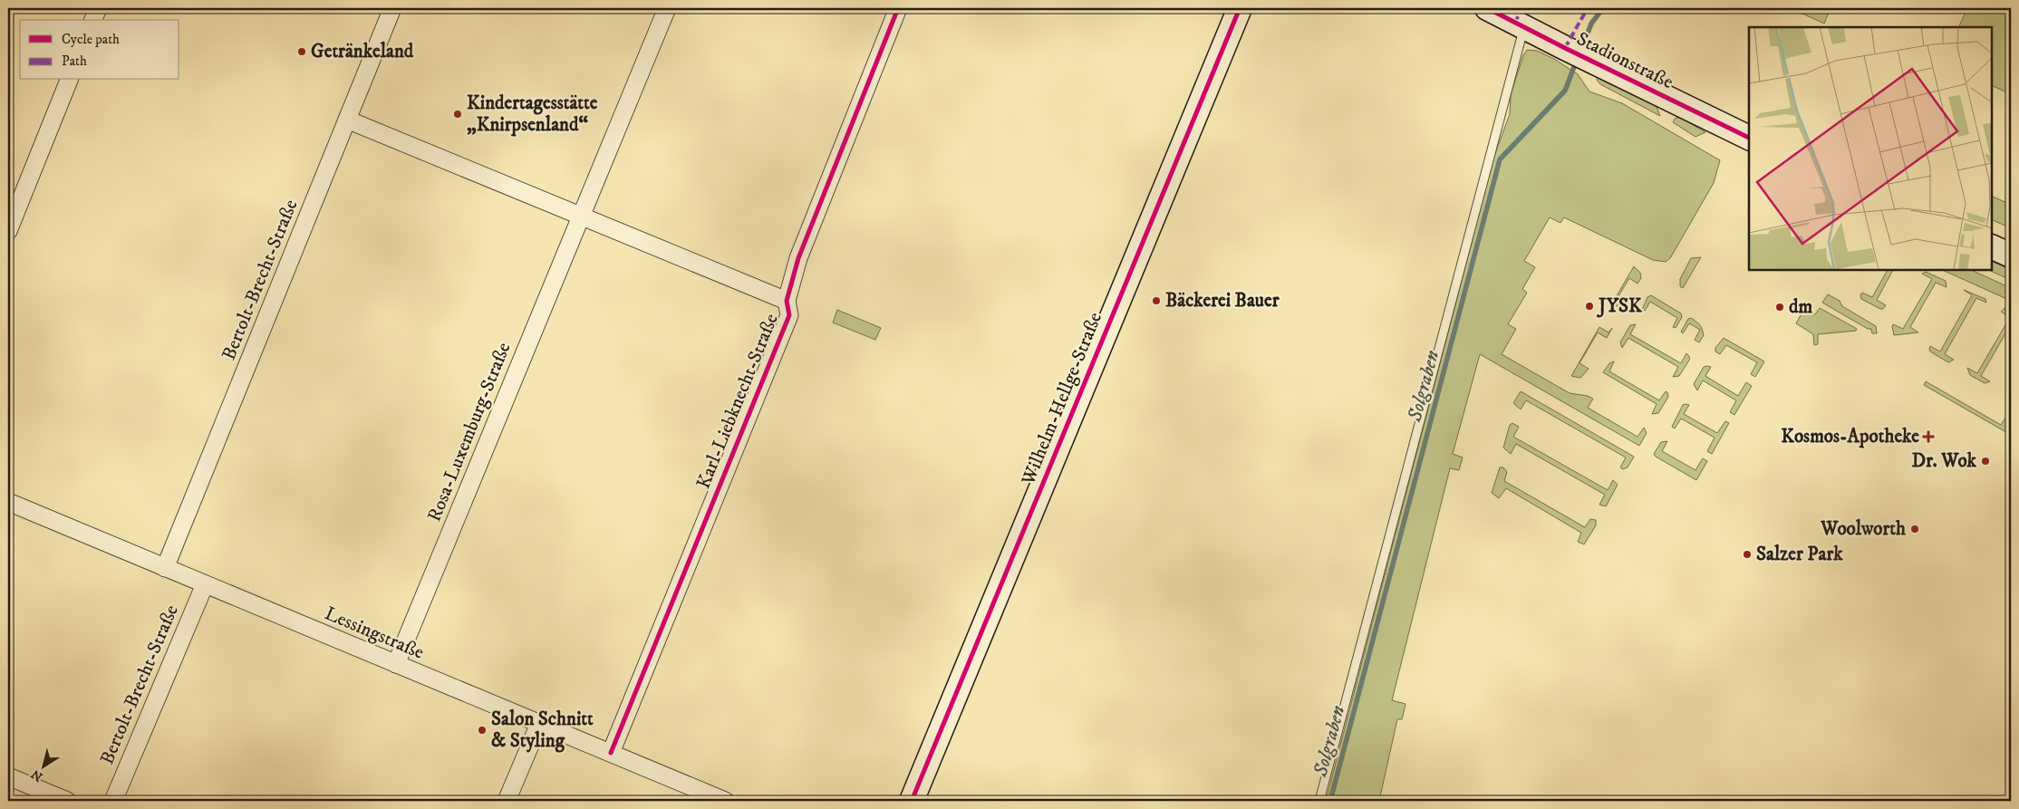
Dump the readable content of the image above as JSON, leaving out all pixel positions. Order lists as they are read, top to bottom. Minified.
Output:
{"streets":{"main road":["Stadionstraße","Wilhelm-Hellge-Straße"],"street":["Bertolt-Brecht-Straße","Karl-Liebknecht-Straße","Rosa-Luxemburg-Straße","Lessingstraße"]},"crossings":[["Bertolt-Brecht-Straße","Lessingstraße"],["Karl-Liebknecht-Straße","Lessingstraße"],["Rosa-Luxemburg-Straße","Lessingstraße"]],"water":["Solgraben"],"places":{"other":["Getränkeland","Kindertagesstätte „Knirpsenland“","Bäckerei Bauer","JYSK","dm","Dr. Wok","Woolworth","Salzer Park","Salon Schnitt & Styling"],"health":["Kosmos-Apotheke"]},"legend":["Cycle path","Path"],"north":"bottom left"}
